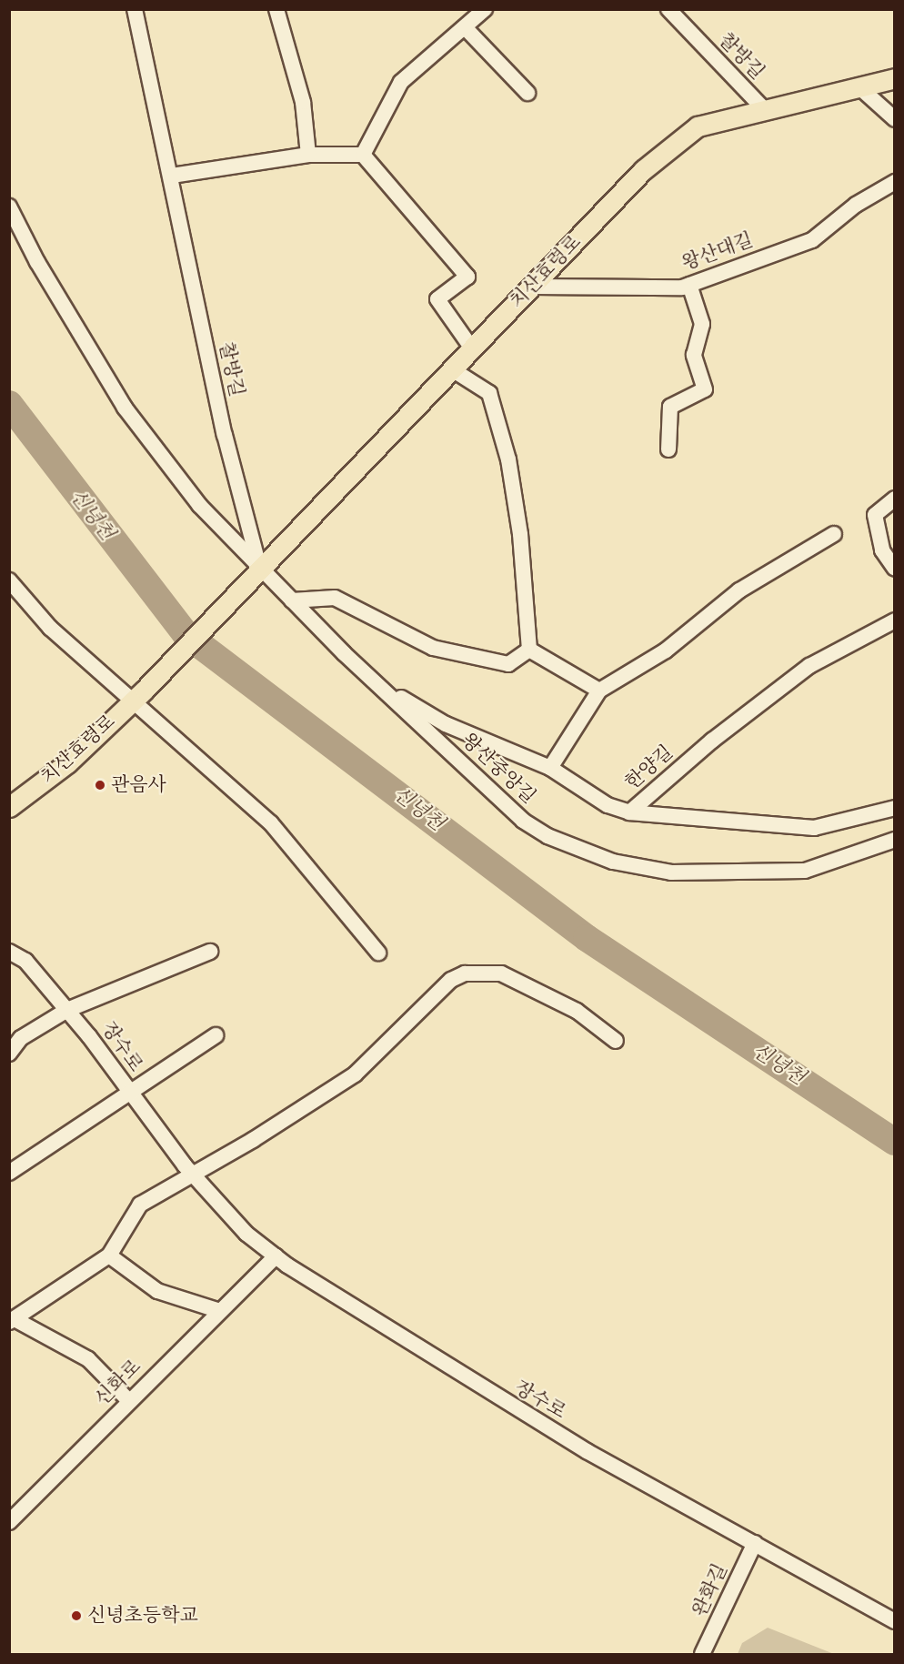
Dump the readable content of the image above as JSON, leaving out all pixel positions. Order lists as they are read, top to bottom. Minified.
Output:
{"streets":{"main road":["치산효령로"],"street":["찰방길","왕산대길","한양길","왕산중앙길","장수로","신화로","완화길"]},"crossings":[["찰방길","치산효령로"],["찰방길","왕산중앙길"],["왕산대길","치산효령로"],["치산효령로","왕산중앙길"],["한양길","왕산중앙길"],["장수로","신화로"],["장수로","완화길"]],"water":["신녕천"],"places":["관음사","신녕초등학교"]}
